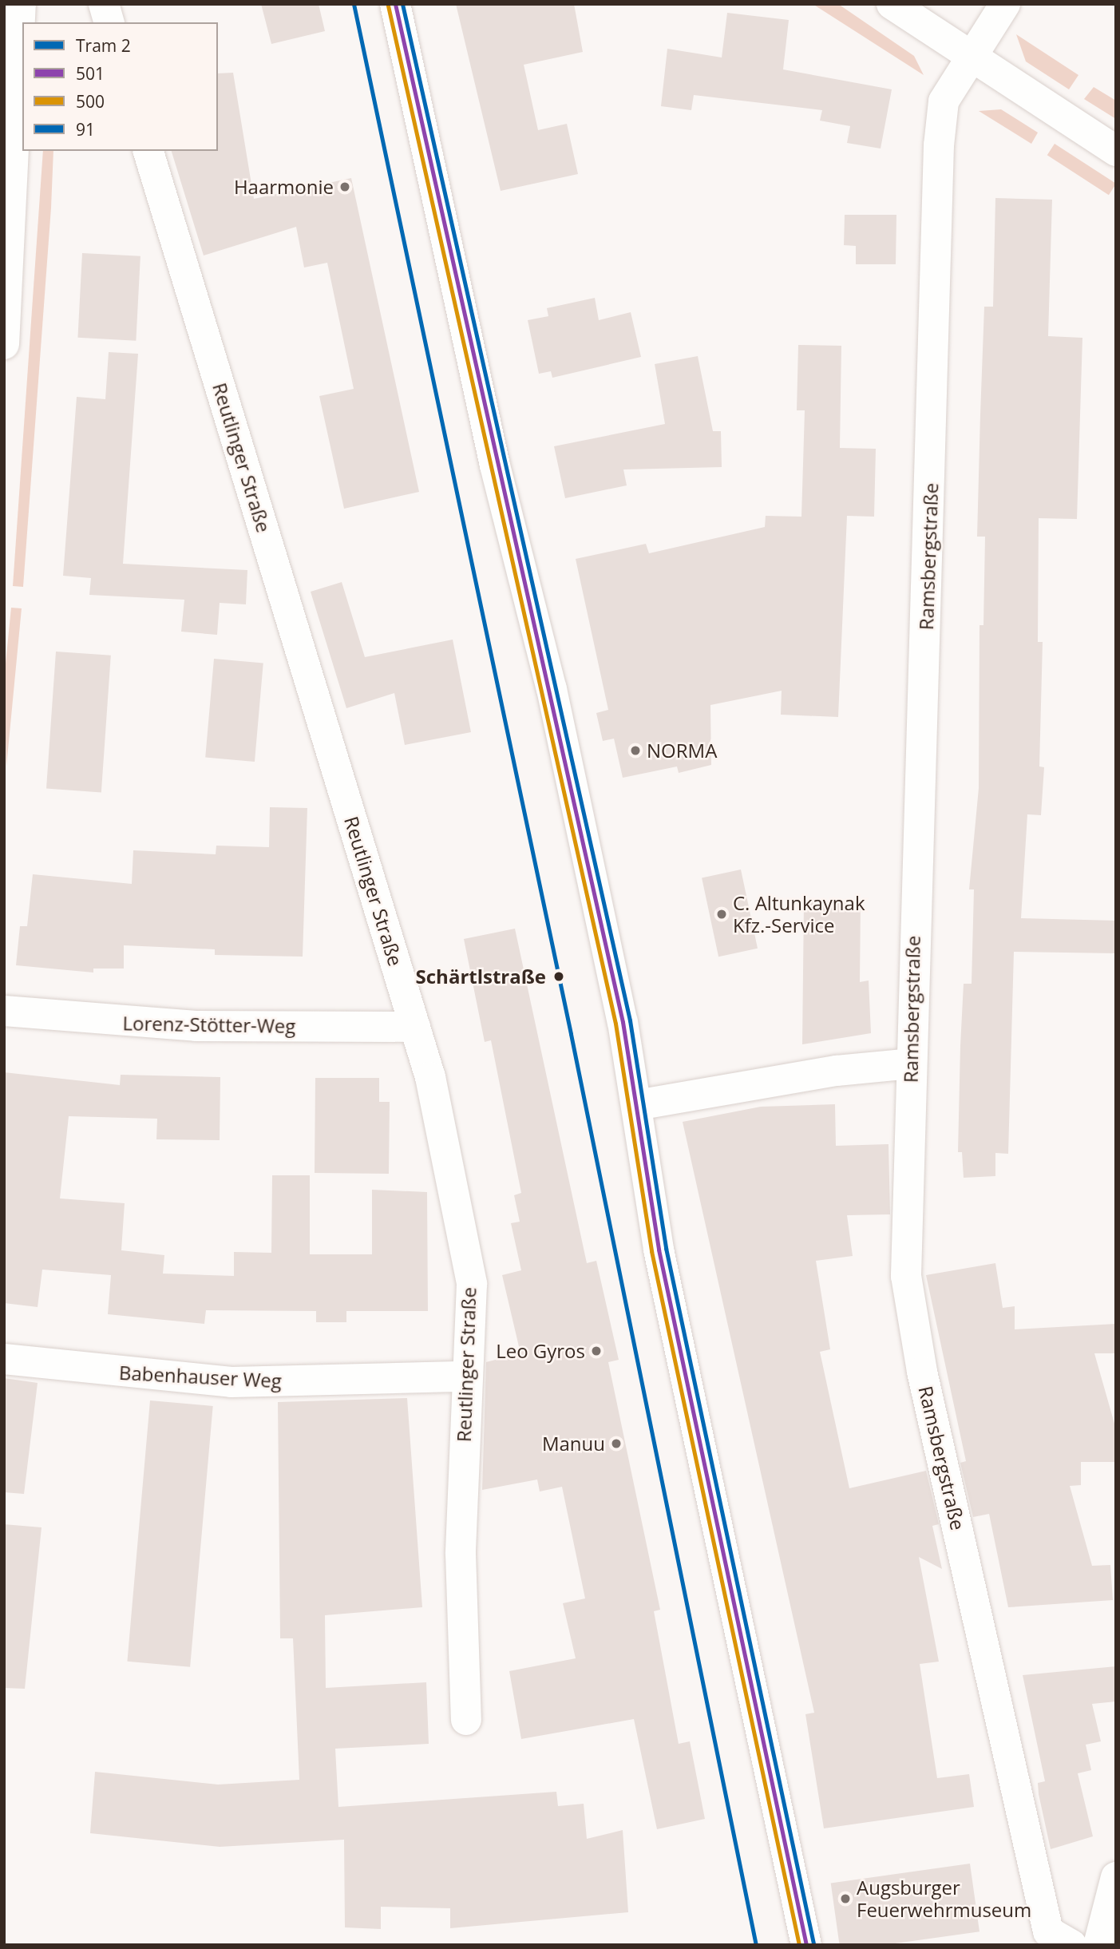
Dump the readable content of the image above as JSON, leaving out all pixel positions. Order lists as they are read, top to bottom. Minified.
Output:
{"streets":{"street":["Reutlinger Straße","Ramsbergstraße","Lorenz-Stötter-Weg","Babenhauser Weg"]},"crossings":[["Reutlinger Straße","Lorenz-Stötter-Weg"],["Reutlinger Straße","Babenhauser Weg"]],"places":["Haarmonie","NORMA","C. Altunkaynak Kfz.-Service","Schärtlstraße","Leo Gyros","Manuu","Augsburger Feuerwehrmuseum"],"lines":["tram line 2","transit line 501","transit line 91","transit line 500"],"legend":["Tram 2","501","500","91"]}
